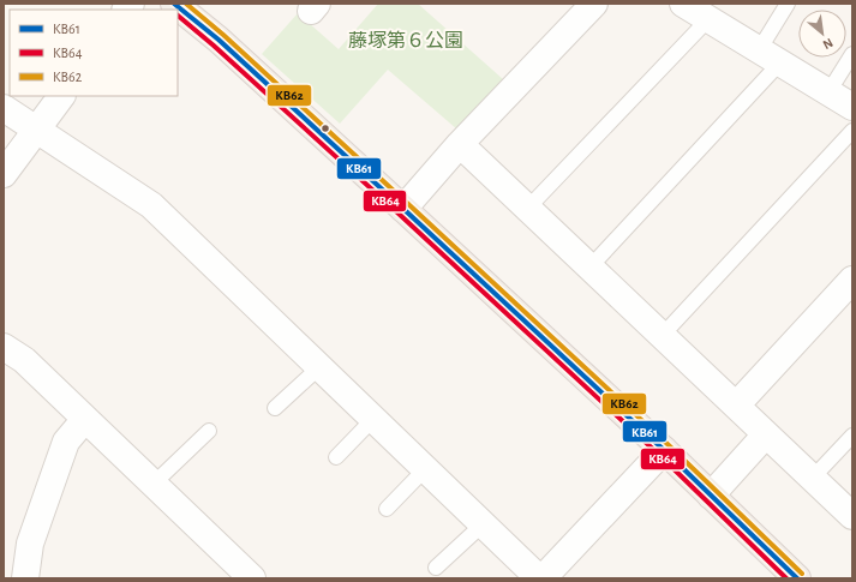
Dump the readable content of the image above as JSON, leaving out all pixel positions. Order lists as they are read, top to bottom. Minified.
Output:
{"parks":["藤塚第６公園"],"lines":["transit line KB61","transit line KB62","transit line KB64"],"legend":["KB61","KB64","KB62"],"north":"bottom right"}
